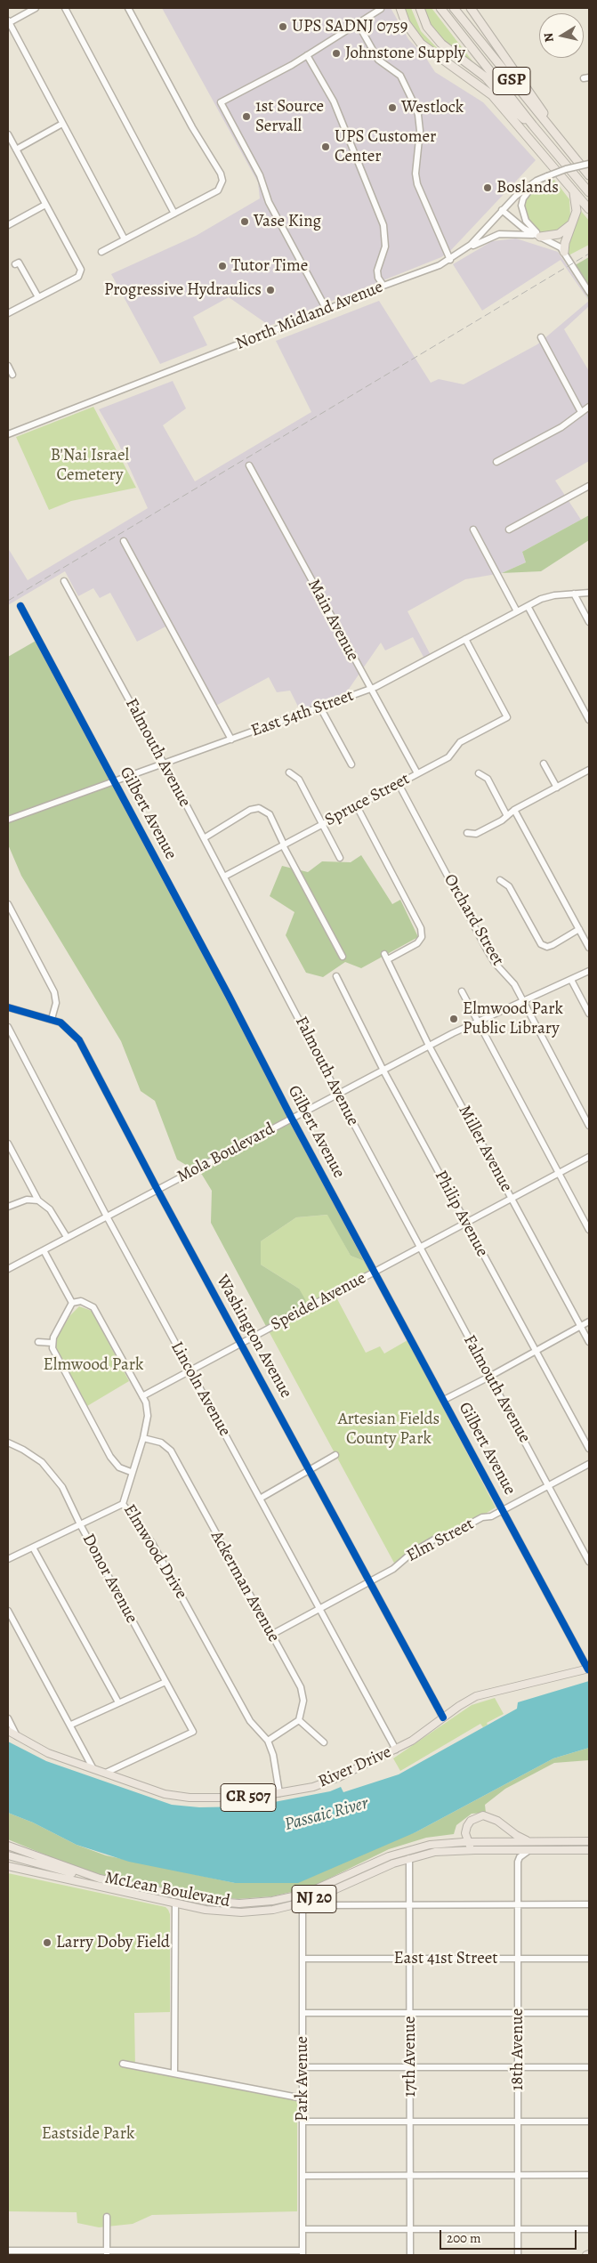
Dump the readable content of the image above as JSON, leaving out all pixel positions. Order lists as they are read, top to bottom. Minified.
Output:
{"streets":{"highway":["GSP"],"main road":["River Drive","CR 507","McLean Boulevard","NJ 20"],"street":["North Midland Avenue","Main Avenue","East 54th Street","Falmouth Avenue","Spruce Street","Gilbert Avenue","Orchard Street","Miller Avenue","Mola Boulevard","Philip Avenue","Speidel Avenue","Washington Avenue","Lincoln Avenue","Elm Street","Elmwood Drive","Donor Avenue","Ackerman Avenue","East 41st Street","18th Avenue","17th Avenue","Park Avenue"]},"crossings":[["Main Avenue","East 54th Street"],["Main Avenue","Spruce Street"],["East 54th Street","Falmouth Avenue"],["East 54th Street","Spruce Street"],["East 54th Street","Gilbert Avenue"],["Falmouth Avenue","Spruce Street"],["Falmouth Avenue","Mola Boulevard"],["Falmouth Avenue","Speidel Avenue"],["Falmouth Avenue","Elm Street"],["Spruce Street","Orchard Street"],["Spruce Street","Miller Avenue"],["Gilbert Avenue","Mola Boulevard"],["Gilbert Avenue","Speidel Avenue"],["Gilbert Avenue","Elm Street"],["Gilbert Avenue","River Drive"],["Orchard Street","Mola Boulevard"],["Miller Avenue","Mola Boulevard"],["Miller Avenue","Speidel Avenue"],["Mola Boulevard","Philip Avenue"],["Mola Boulevard","Washington Avenue"],["Mola Boulevard","Lincoln Avenue"],["Philip Avenue","Speidel Avenue"],["Speidel Avenue","Washington Avenue"],["Speidel Avenue","Lincoln Avenue"],["Speidel Avenue","Elmwood Drive"],["Washington Avenue","Elm Street"],["Washington Avenue","River Drive"],["Lincoln Avenue","Elm Street"],["Lincoln Avenue","River Drive"],["Elm Street","Ackerman Avenue"],["Elmwood Drive","Ackerman Avenue"],["Elmwood Drive","River Drive"],["Donor Avenue","River Drive"],["McLean Boulevard","18th Avenue"],["McLean Boulevard","17th Avenue"],["McLean Boulevard","Park Avenue"],["East 41st Street","18th Avenue"],["East 41st Street","17th Avenue"],["East 41st Street","Park Avenue"]],"water":["Passaic River"],"parks":["B'Nai Israel Cemetery","Elmwood Park","Artesian Fields County Park","Eastside Park"],"places":["UPS SADNJ 0759","Johnstone Supply","Westlock","1st Source Servall","UPS Customer Center","Boslands","Vase King","Tutor Time","Progressive Hydraulics","Elmwood Park Public Library","Larry Doby Field"],"scale_bar":"200 m","north":"left"}
